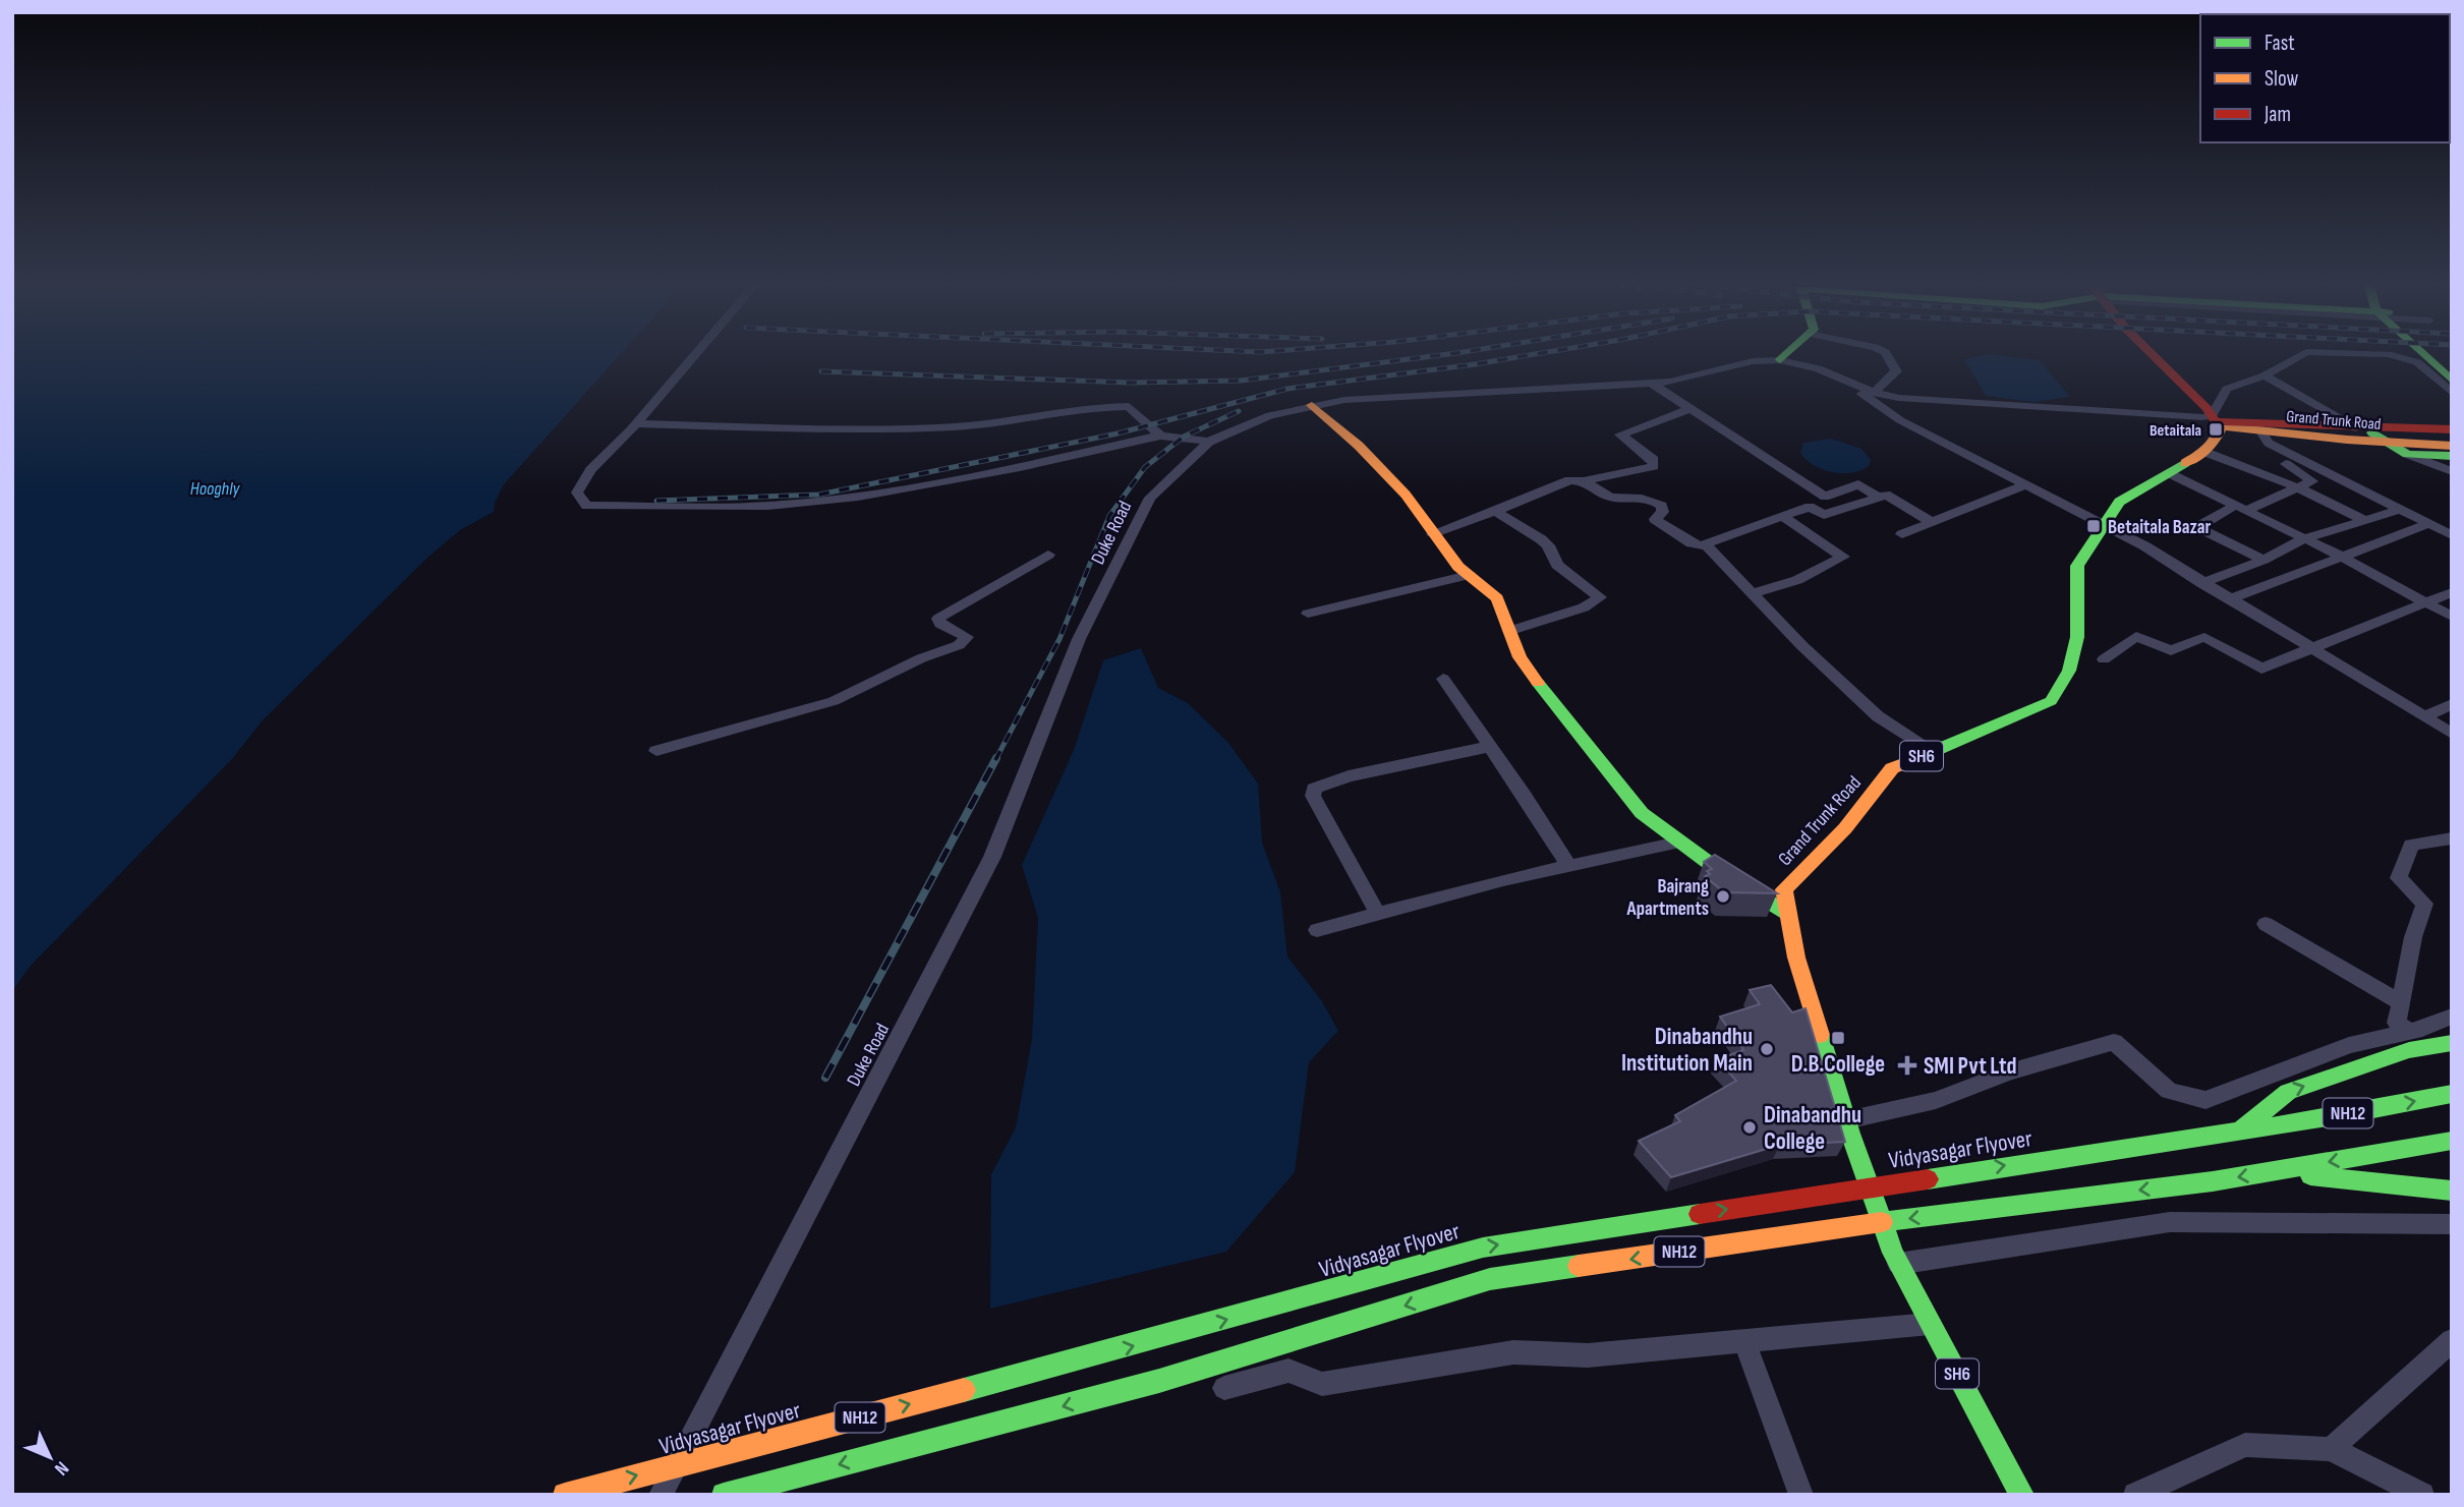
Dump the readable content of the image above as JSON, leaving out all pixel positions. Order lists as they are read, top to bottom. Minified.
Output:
{"streets":{"main road":["Grand Trunk Road","SH6","NH12","Vidyasagar Flyover"],"street":["Duke Road"]},"crossings":[["Grand Trunk Road","Duke Road"],["NH12","Vidyasagar Flyover"]],"water":["Hooghly"],"places":{"transit":["Betaitala","Betaitala Bazar","D.B.College"],"other":["Bajrang Apartments","Dinabandhu Institution Main","Dinabandhu College"],"health":["SMI Pvt Ltd"]},"legend":["Fast","Slow","Jam"],"north":"bottom right"}
